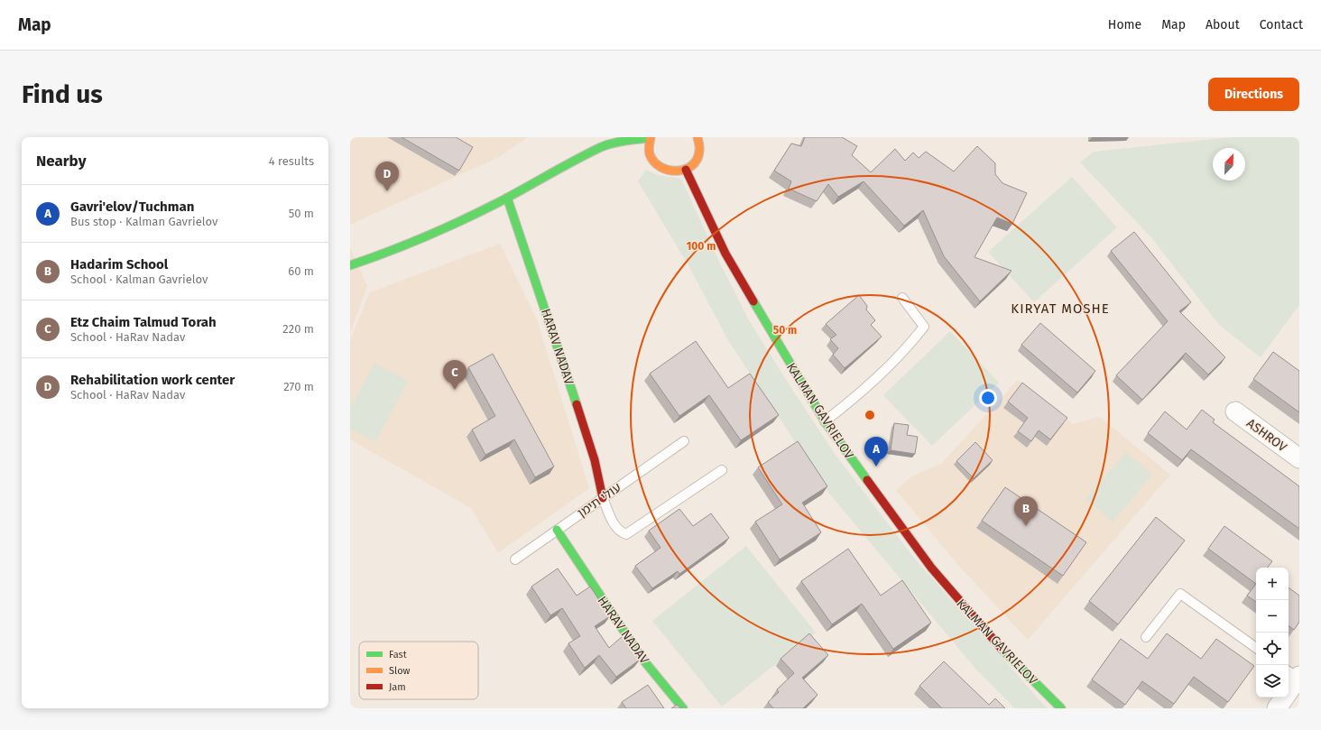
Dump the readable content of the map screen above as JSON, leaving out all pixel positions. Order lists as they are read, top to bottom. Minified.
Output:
{"streets":{"street":["HARAV NADAV","KALMAN GAVRIELOV","ASHROV"],"lane":["עולי תימן"]},"crossings":[["HARAV NADAV","עולי תימן"]],"districts":["KIRYAT MOSHE"],"legend":["Fast","Slow","Jam"],"north":"top right","page":{"header":"Map","nav":["Home","Map","About","Contact"],"buttons":"Directions","title":"Find us","heading":["Nearby","4 results"],"pins":["D","C","A","B"],"list":[{"mark":"A","name":"Gavri'elov/Tuchman","note":"Bus stop · Kalman Gavrielov","value":"50 m"},{"mark":"B","name":"Hadarim School","note":"School · Kalman Gavrielov","value":"60 m"},{"mark":"C","name":"Etz Chaim Talmud Torah","note":"School · HaRav Nadav","value":"220 m"},{"mark":"D","name":"Rehabilitation work center","note":"School · HaRav Nadav","value":"270 m"}],"map_buttons":["+","−"]},"rings":["100 m","50 m"]}
